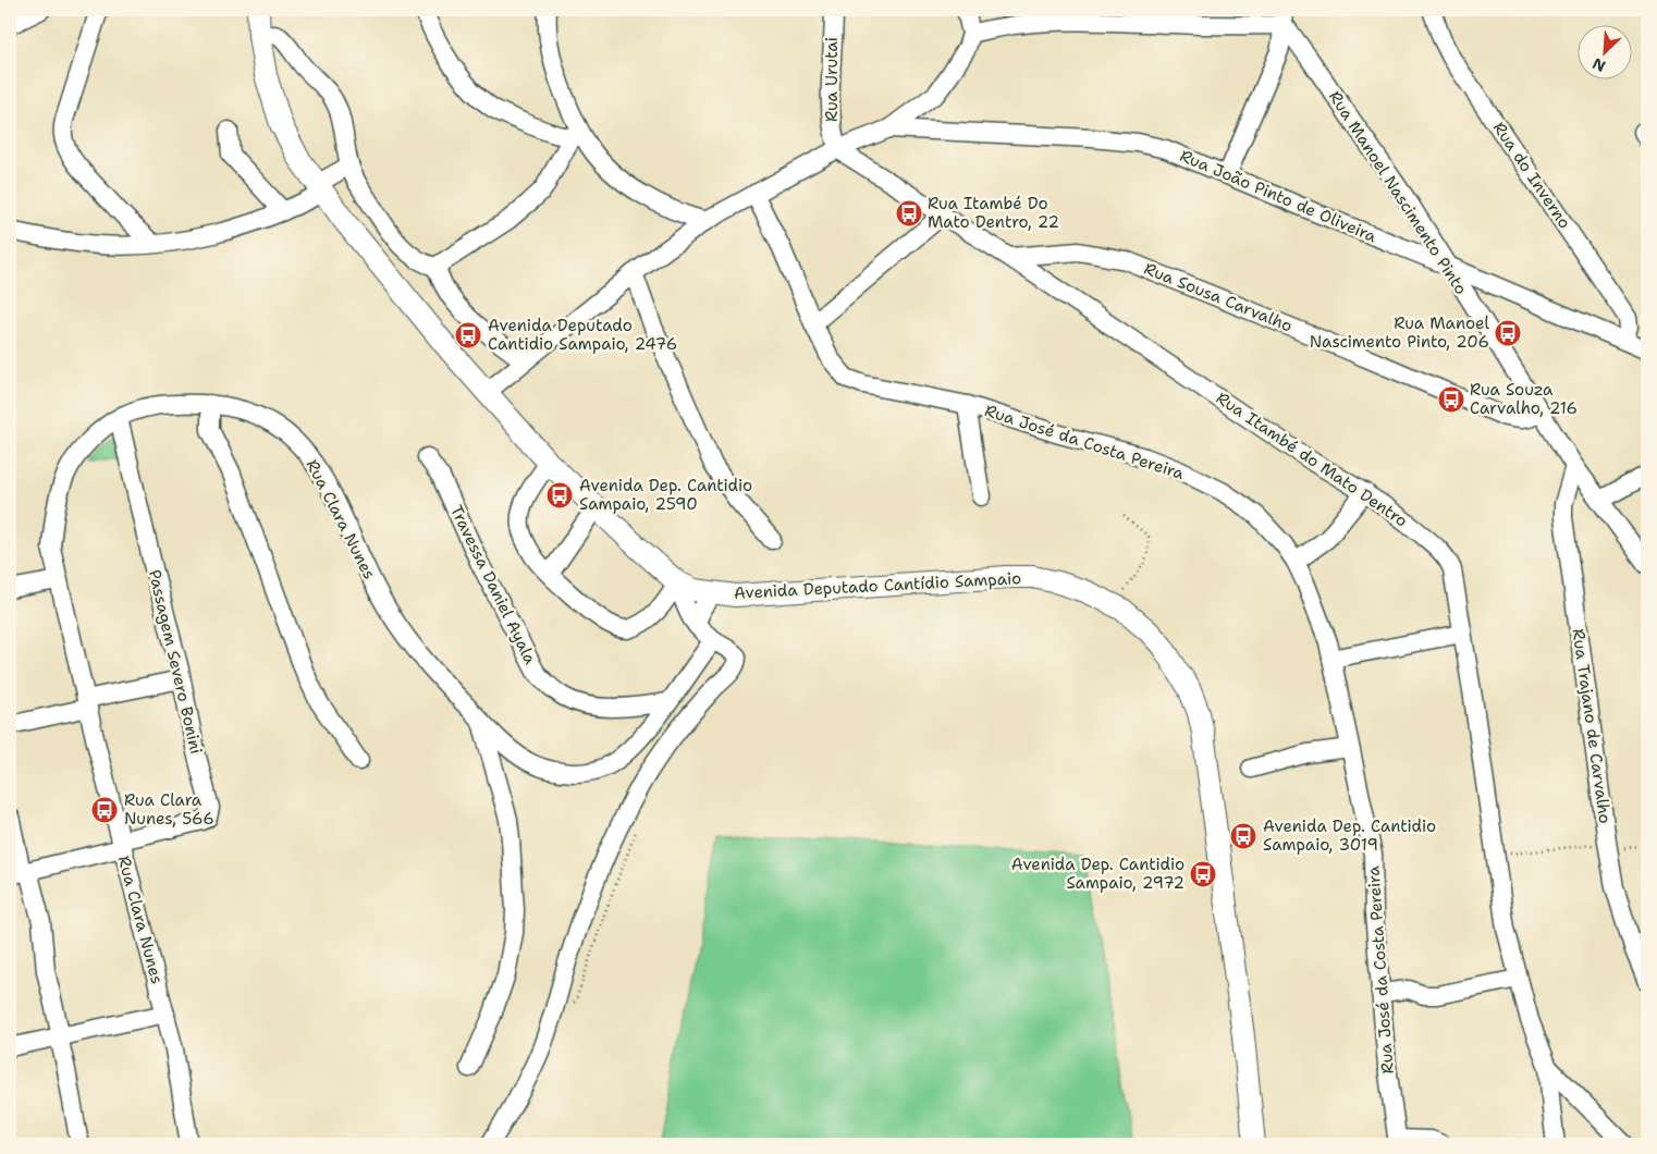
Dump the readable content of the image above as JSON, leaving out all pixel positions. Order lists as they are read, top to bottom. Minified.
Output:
{"streets":{"main road":["Avenida Deputado Cantídio Sampaio"],"street":["Rua Urutai","Rua do Inverno","Rua Manoel Nascimento Pinto","Rua João Pinto de Oliveira","Rua Sousa Carvalho","Rua José da Costa Pereira","Rua Itambé do Mato Dentro","Rua Clara Nunes","Travessa Daniel Ayala","Passagem Severo Bonini","Rua Trajano de Carvalho"]},"crossings":[["Rua Urutai","Rua Itambé do Mato Dentro"],["Rua do Inverno","Rua João Pinto de Oliveira"],["Rua Manoel Nascimento Pinto","Rua João Pinto de Oliveira"],["Rua Manoel Nascimento Pinto","Rua Sousa Carvalho"],["Rua Manoel Nascimento Pinto","Rua Trajano de Carvalho"],["Rua Sousa Carvalho","Rua Itambé do Mato Dentro"],["Rua Clara Nunes","Travessa Daniel Ayala"],["Rua Clara Nunes","Passagem Severo Bonini"]],"places":{"bus stop":["Rua Itambé Do Mato Dentro, 22","Rua Manoel Nascimento Pinto, 206","Avenida Deputado Cantidio Sampaio, 2476","Rua Souza Carvalho, 216","Avenida Dep. Cantidio Sampaio, 2590","Rua Clara Nunes, 566","Avenida Dep. Cantidio Sampaio, 3019","Avenida Dep. Cantidio Sampaio, 2972"]},"north":"bottom left"}
